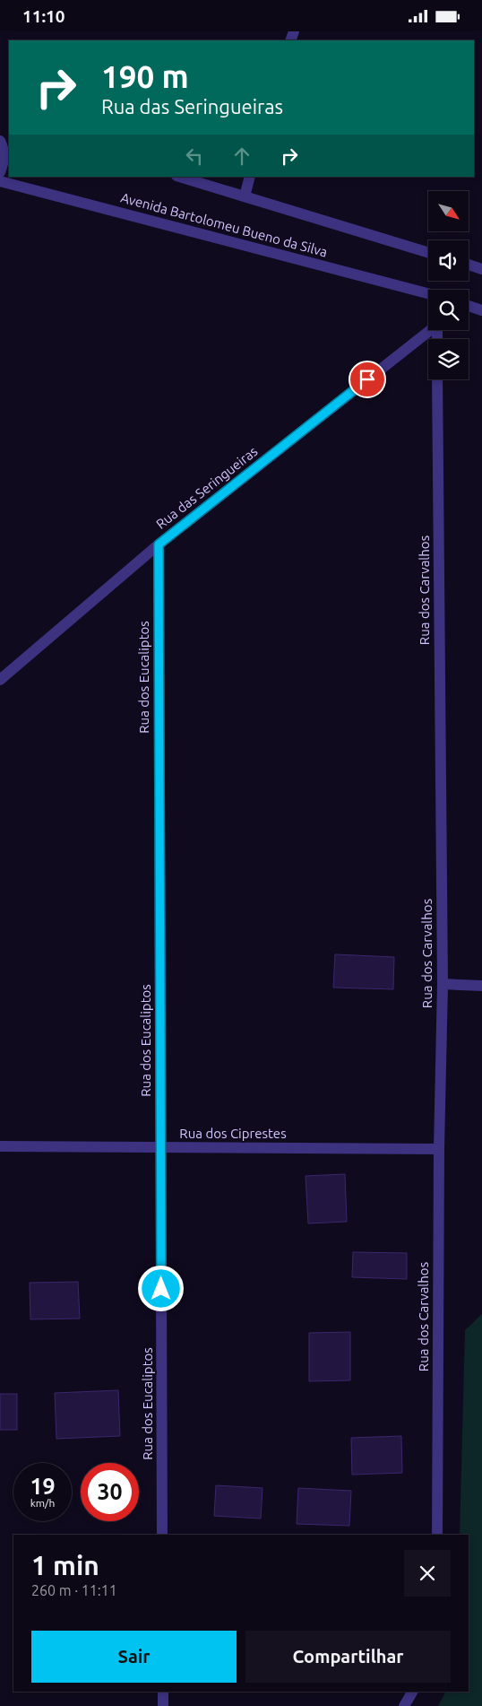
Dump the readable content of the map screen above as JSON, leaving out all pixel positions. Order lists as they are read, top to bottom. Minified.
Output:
{"streets":{"street":["Avenida Bartolomeu Bueno da Silva","Rua das Seringueiras","Rua dos Carvalhos","Rua dos Eucaliptos","Rua dos Ciprestes"]},"crossings":[["Rua das Seringueiras","Rua dos Eucaliptos"],["Rua dos Carvalhos","Rua dos Ciprestes"],["Rua dos Eucaliptos","Rua dos Ciprestes"]],"north":"bottom right","page":{"status":"11:10","turn":["190 m","Rua das Seringueiras"],"speed":"19 km/h","limit":"30","heading":["1 min","260 m · 11:11"],"buttons":["Sair","Compartilhar"]}}
